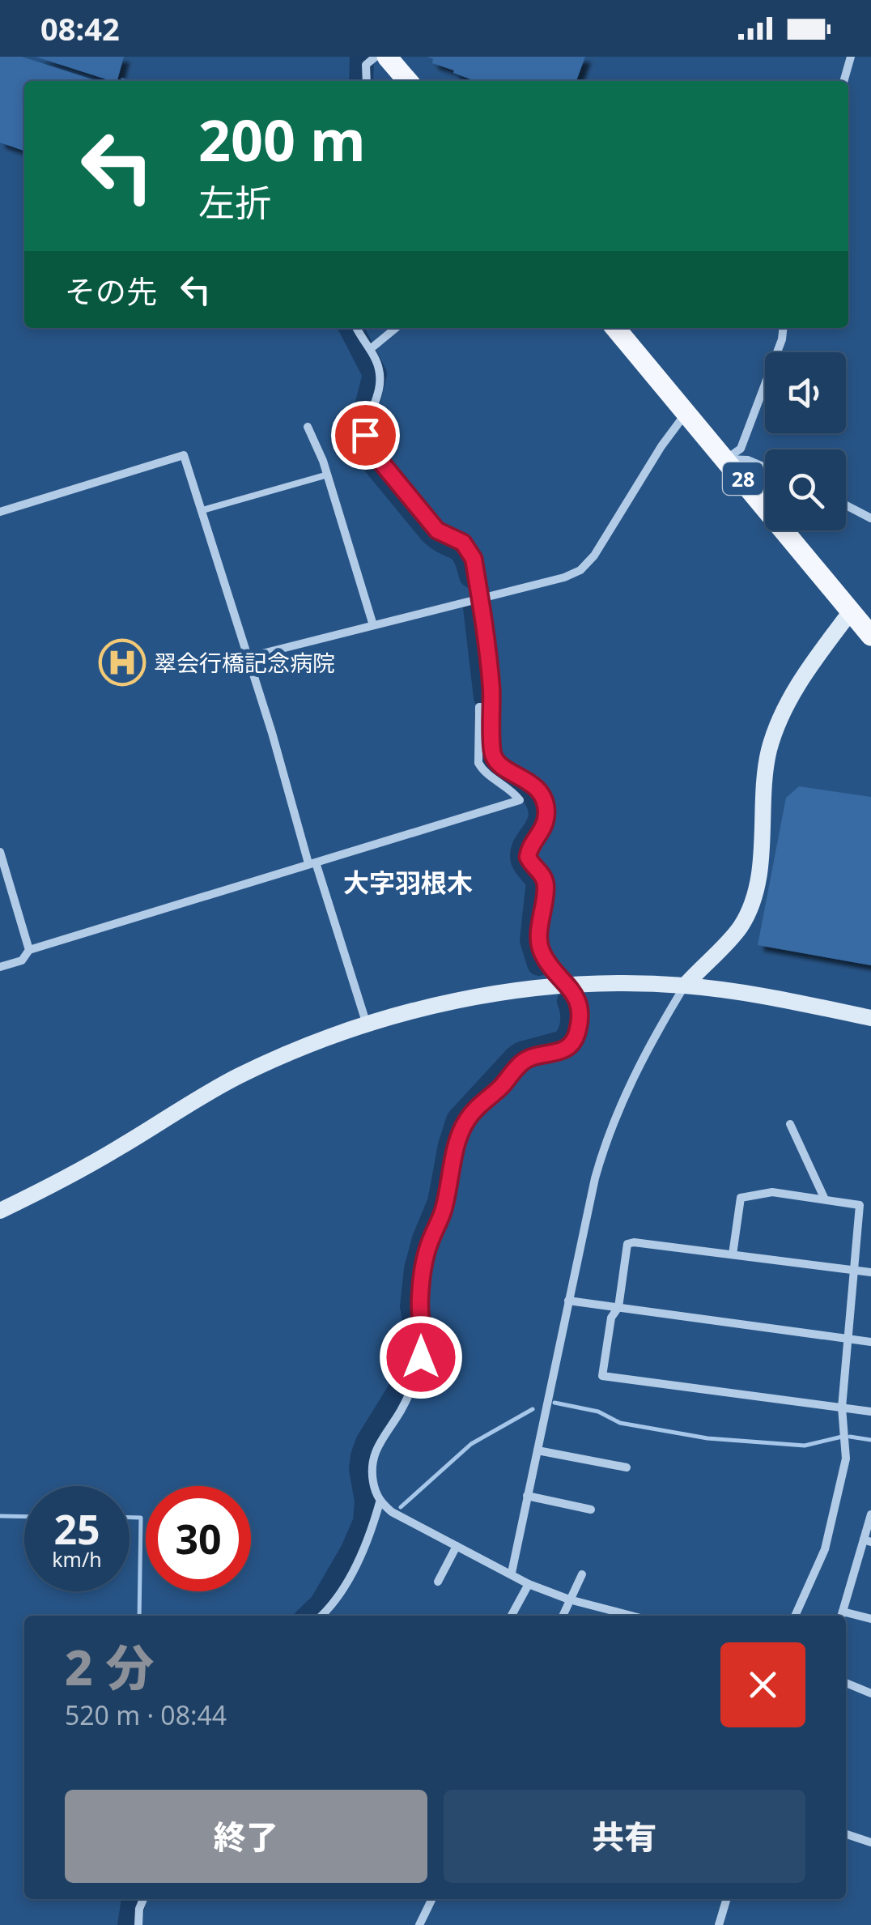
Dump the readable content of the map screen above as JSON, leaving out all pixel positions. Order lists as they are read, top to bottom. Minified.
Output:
{"streets":{"main road":["28"]},"districts":["大字羽根木"],"places":{"hospital":["翠会行橋記念病院"]},"page":{"status":"08:42","turn":["200 m","左折"],"then":"その先","speed":"25 km/h","limit":"30","heading":["2 分","520 m · 08:44"],"buttons":["終了","共有"]}}
